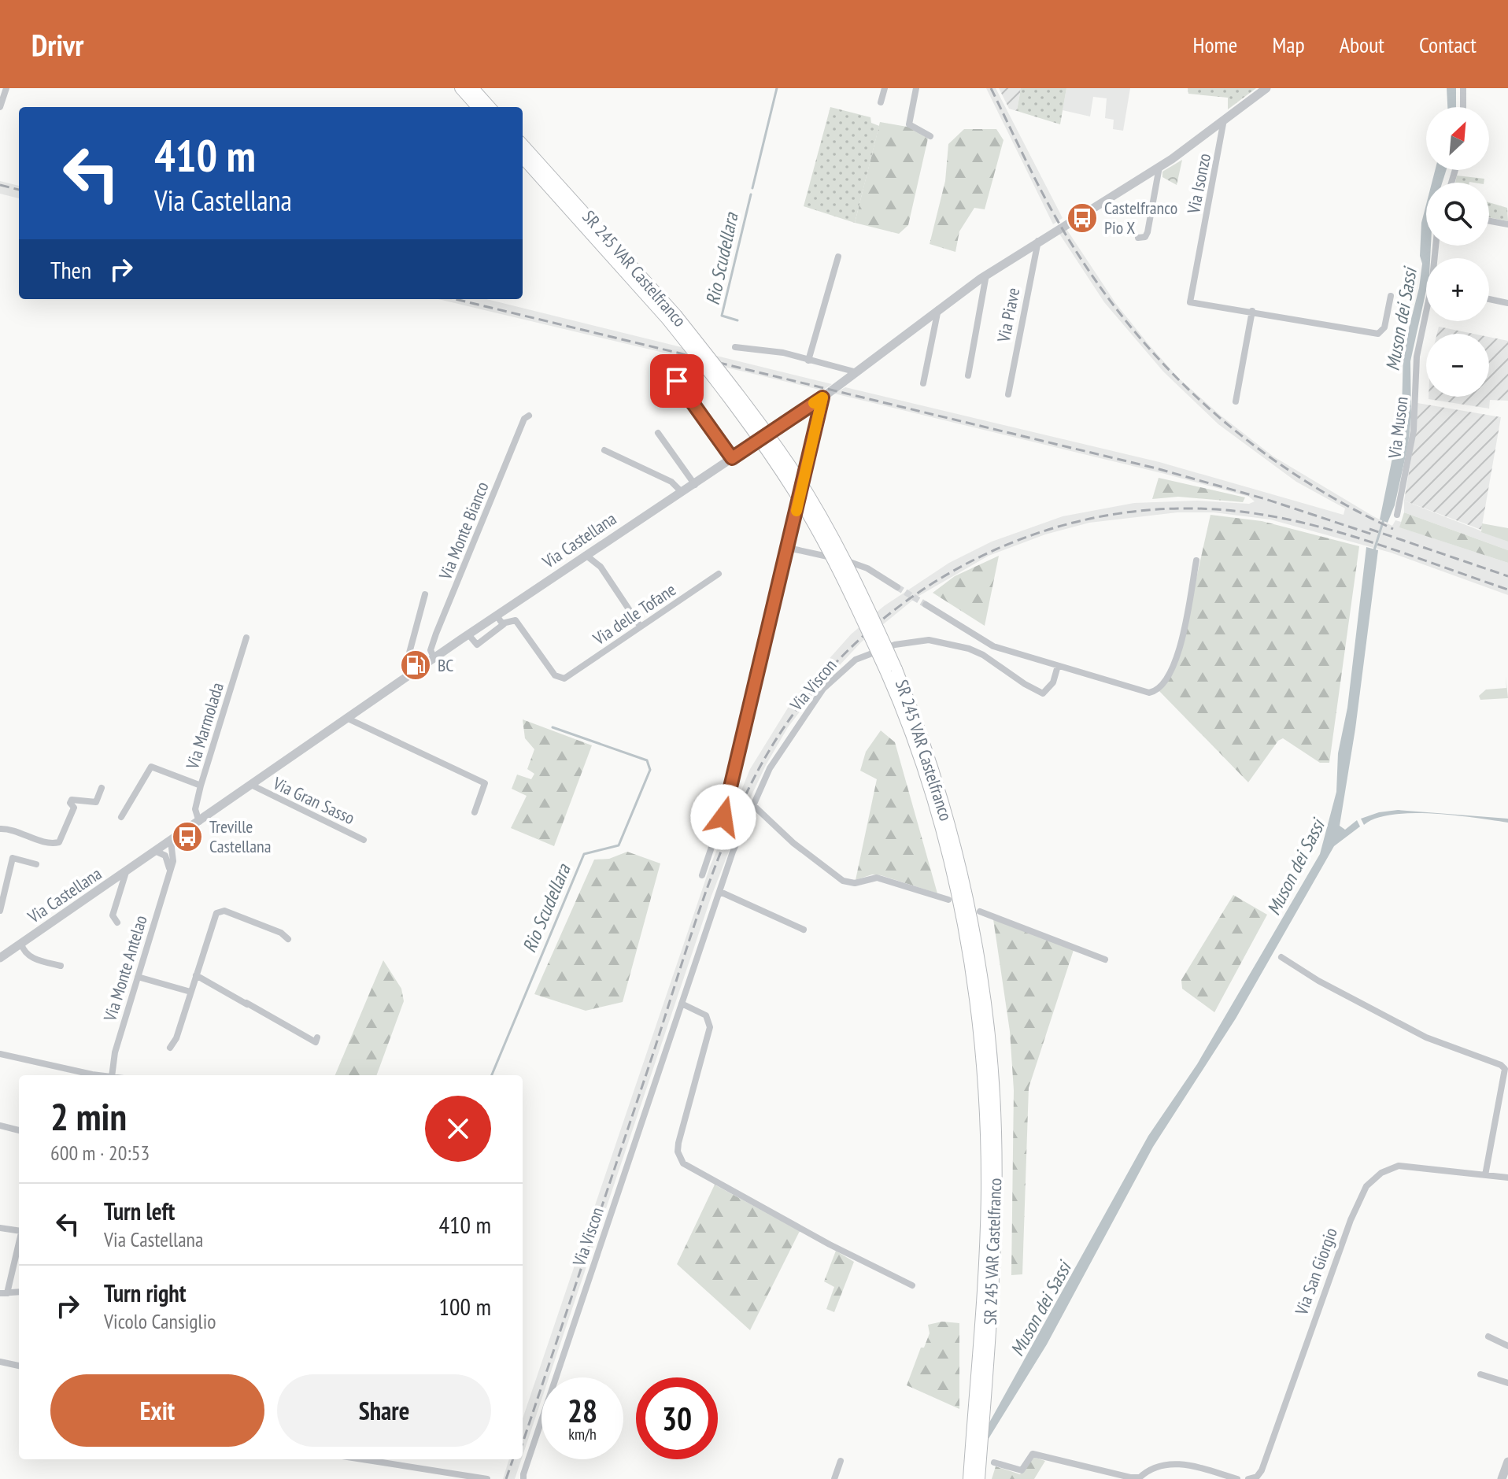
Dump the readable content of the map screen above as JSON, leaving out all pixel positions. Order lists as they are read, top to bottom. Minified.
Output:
{"streets":{"highway":["SR 245 VAR Castelfranco"],"street":["Via Isonzo","Via Piave","Via Muson","Via Monte Bianco","Via Castellana","Via delle Tofane","Via Viscon","Via Marmolada","Via Gran Sasso","Via Monte Antelao","Via San Giorgio"]},"crossings":[["Via Isonzo","Via Piave"],["Via Piave","Via Castellana"],["Via Monte Bianco","Via Castellana"],["Via Castellana","Via Marmolada"],["Via Castellana","Via Gran Sasso"],["Via Castellana","Via Monte Antelao"]],"water":["Rio Scudellara","Muson dei Sassi"],"places":{"bus stop":["Castelfranco Pio X","Treville Castellana"],"fuel station":["BC"]},"north":"top right","page":{"header":"Drivr","nav":["Home","Map","About","Contact"],"map_buttons":["+","−"],"turn":["410 m","Via Castellana"],"then":"Then","heading":["2 min","600 m · 20:53"],"list":[{"name":"Turn left","note":"Via Castellana","value":"410 m"},{"name":"Turn right","note":"Vicolo Cansiglio","value":"100 m"}],"buttons":["Exit","Share"],"speed":"28 km/h","limit":"30"}}
